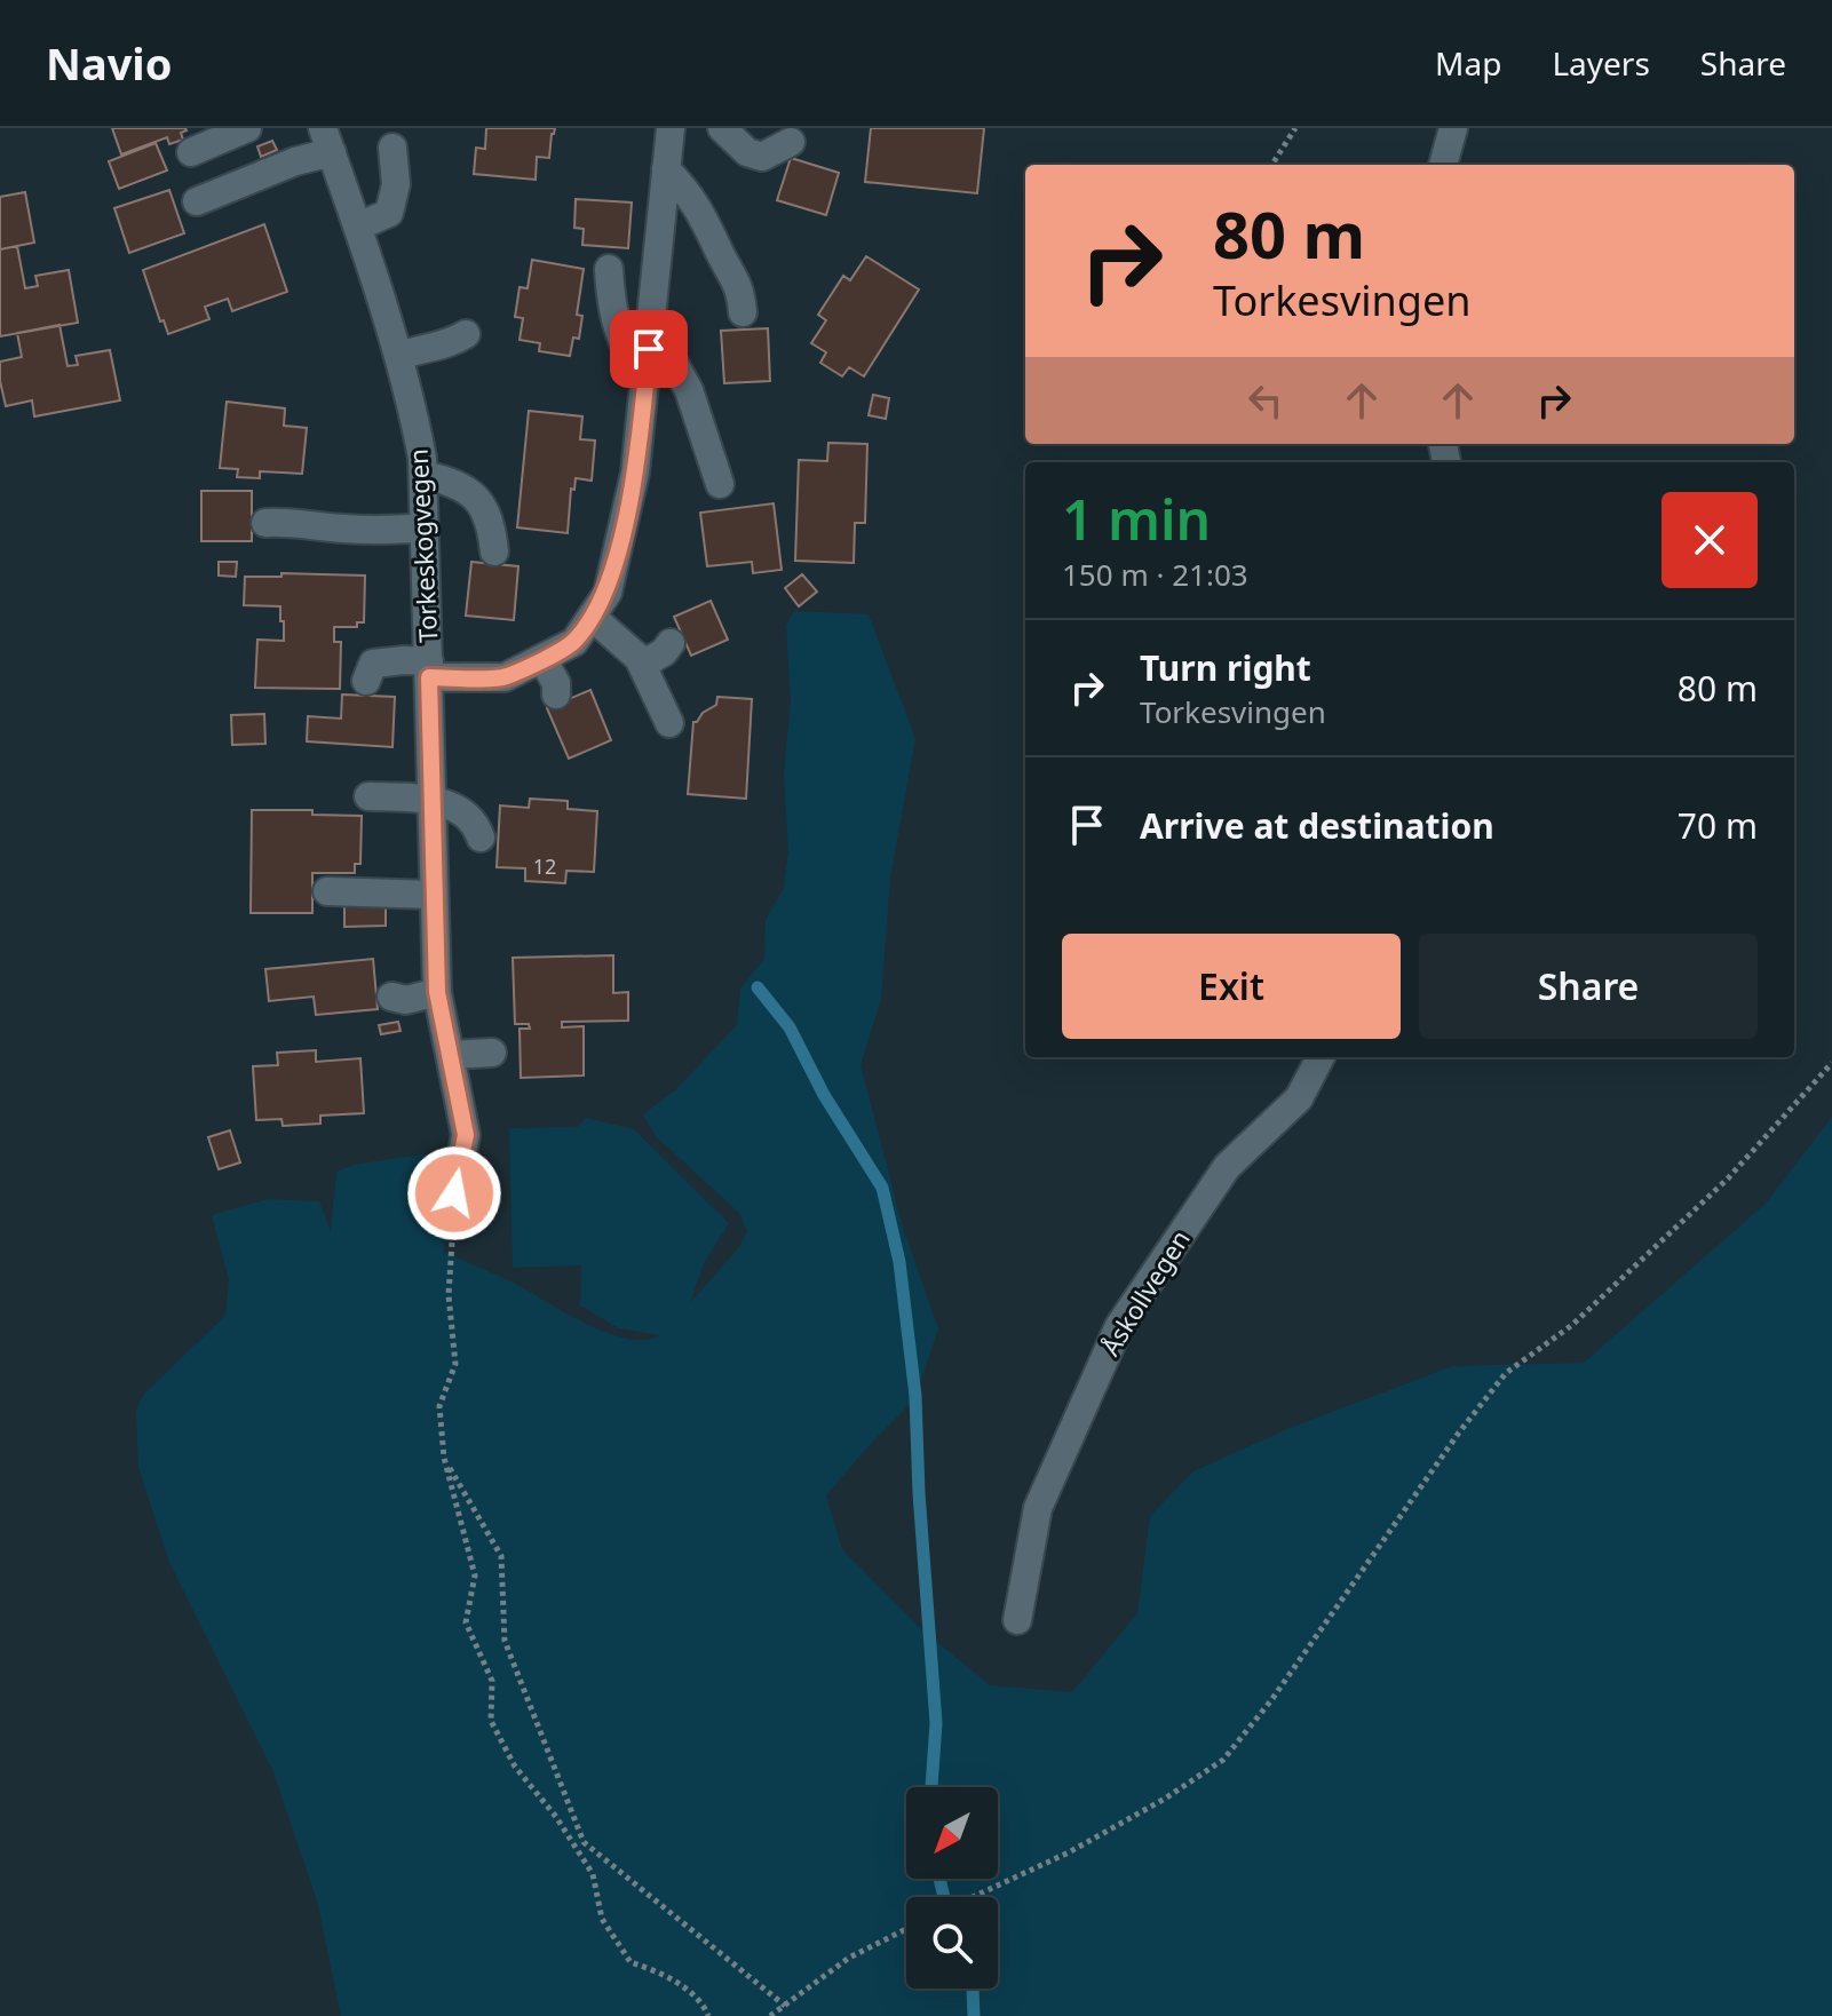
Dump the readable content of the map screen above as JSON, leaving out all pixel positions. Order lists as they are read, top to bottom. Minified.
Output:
{"streets":{"street":["Torkeskogvegen","Åskollvegen"]},"house_numbers":["12"],"north":"bottom left","page":{"header":"Navio","nav":["Map","Layers","Share"],"turn":["80 m","Torkesvingen"],"heading":["1 min","150 m · 21:03"],"list":[{"name":"Turn right","note":"Torkesvingen","value":"80 m"},{"name":"Arrive at destination","value":"70 m"}],"buttons":["Exit","Share"]}}
